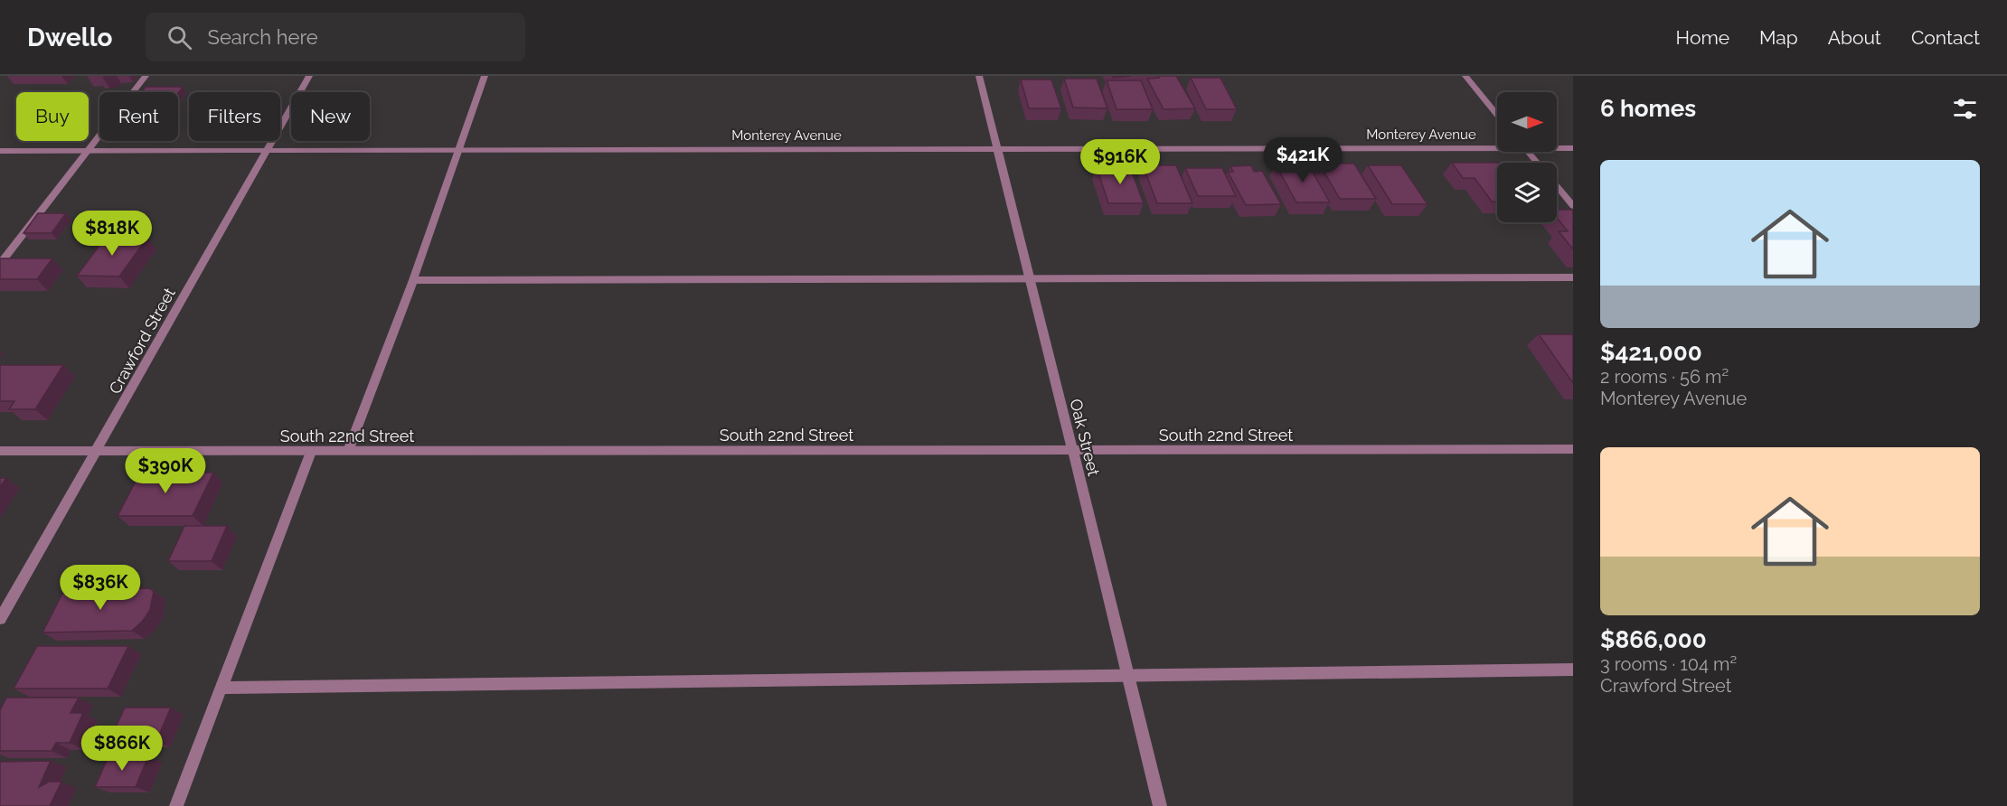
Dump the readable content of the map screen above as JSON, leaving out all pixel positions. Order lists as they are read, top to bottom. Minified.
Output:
{"streets":{"street":["Monterey Avenue","Crawford Street","South 22nd Street","Oak Street"]},"crossings":[["Monterey Avenue","Crawford Street"],["Monterey Avenue","Oak Street"],["Crawford Street","South 22nd Street"],["South 22nd Street","Oak Street"]],"north":"right","page":{"header":"Dwello","search":"Search here","nav":["Home","Map","About","Contact"],"heading":"6 homes","chip":["Buy","Rent","Filters","New"],"price":["$421K","$916K","$818K","$390K","$836K","$866K"],"list":[{"name":"$421,000","note":"2 rooms · 56 m² · Monterey Avenue"},{"name":"$866,000","note":"3 rooms · 104 m² · Crawford Street"}]}}
